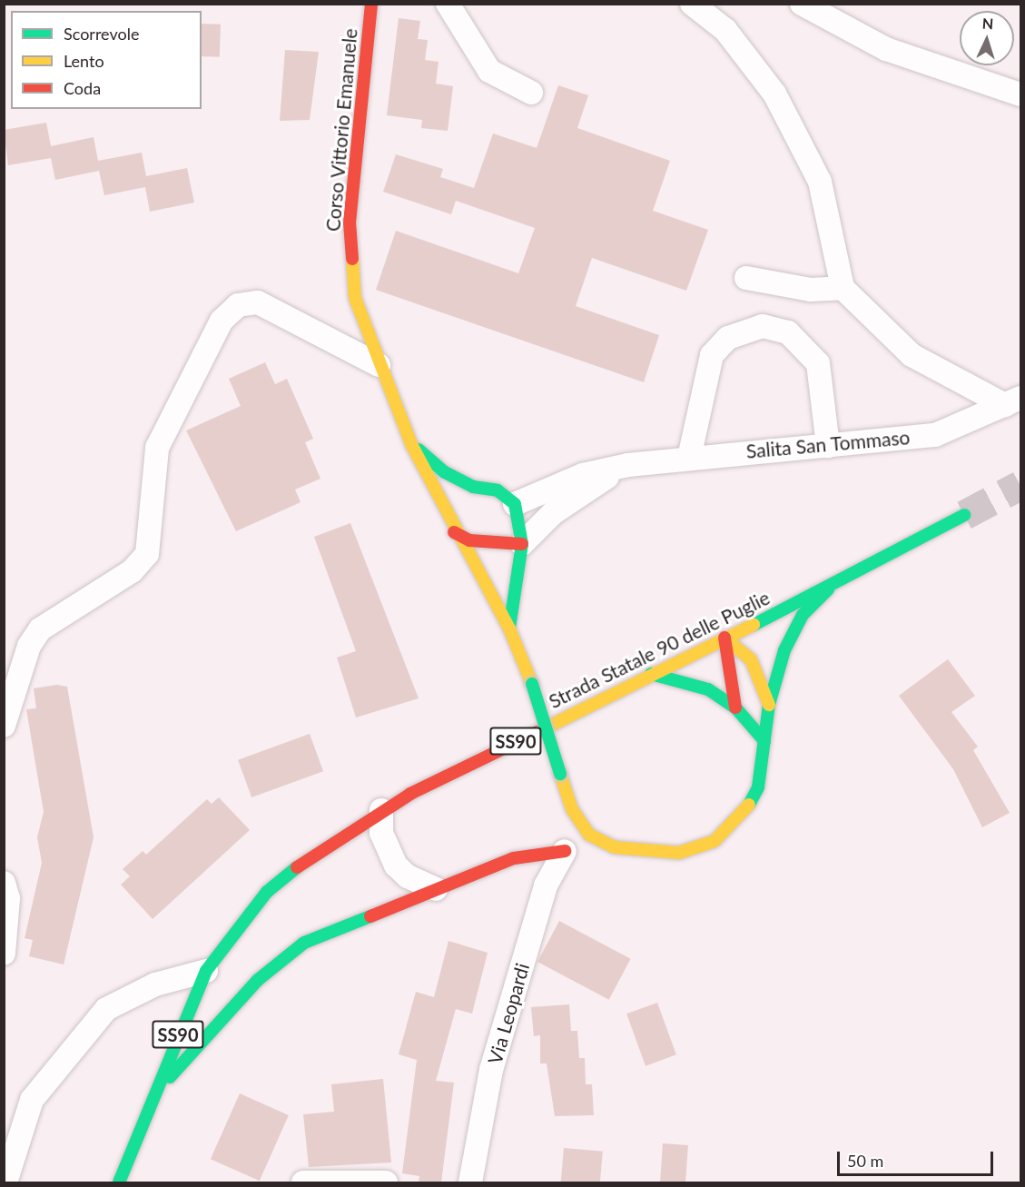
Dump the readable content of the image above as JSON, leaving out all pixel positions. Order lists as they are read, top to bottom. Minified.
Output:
{"streets":{"street":["Corso Vittorio Emanuele","Salita San Tommaso","Strada Statale 90 delle Puglie","SS90","Via Leopardi"]},"crossings":[["Corso Vittorio Emanuele","Salita San Tommaso"],["Corso Vittorio Emanuele","Strada Statale 90 delle Puglie"]],"legend":["Scorrevole","Lento","Coda"],"scale_bar":"50 m","north":"top"}
